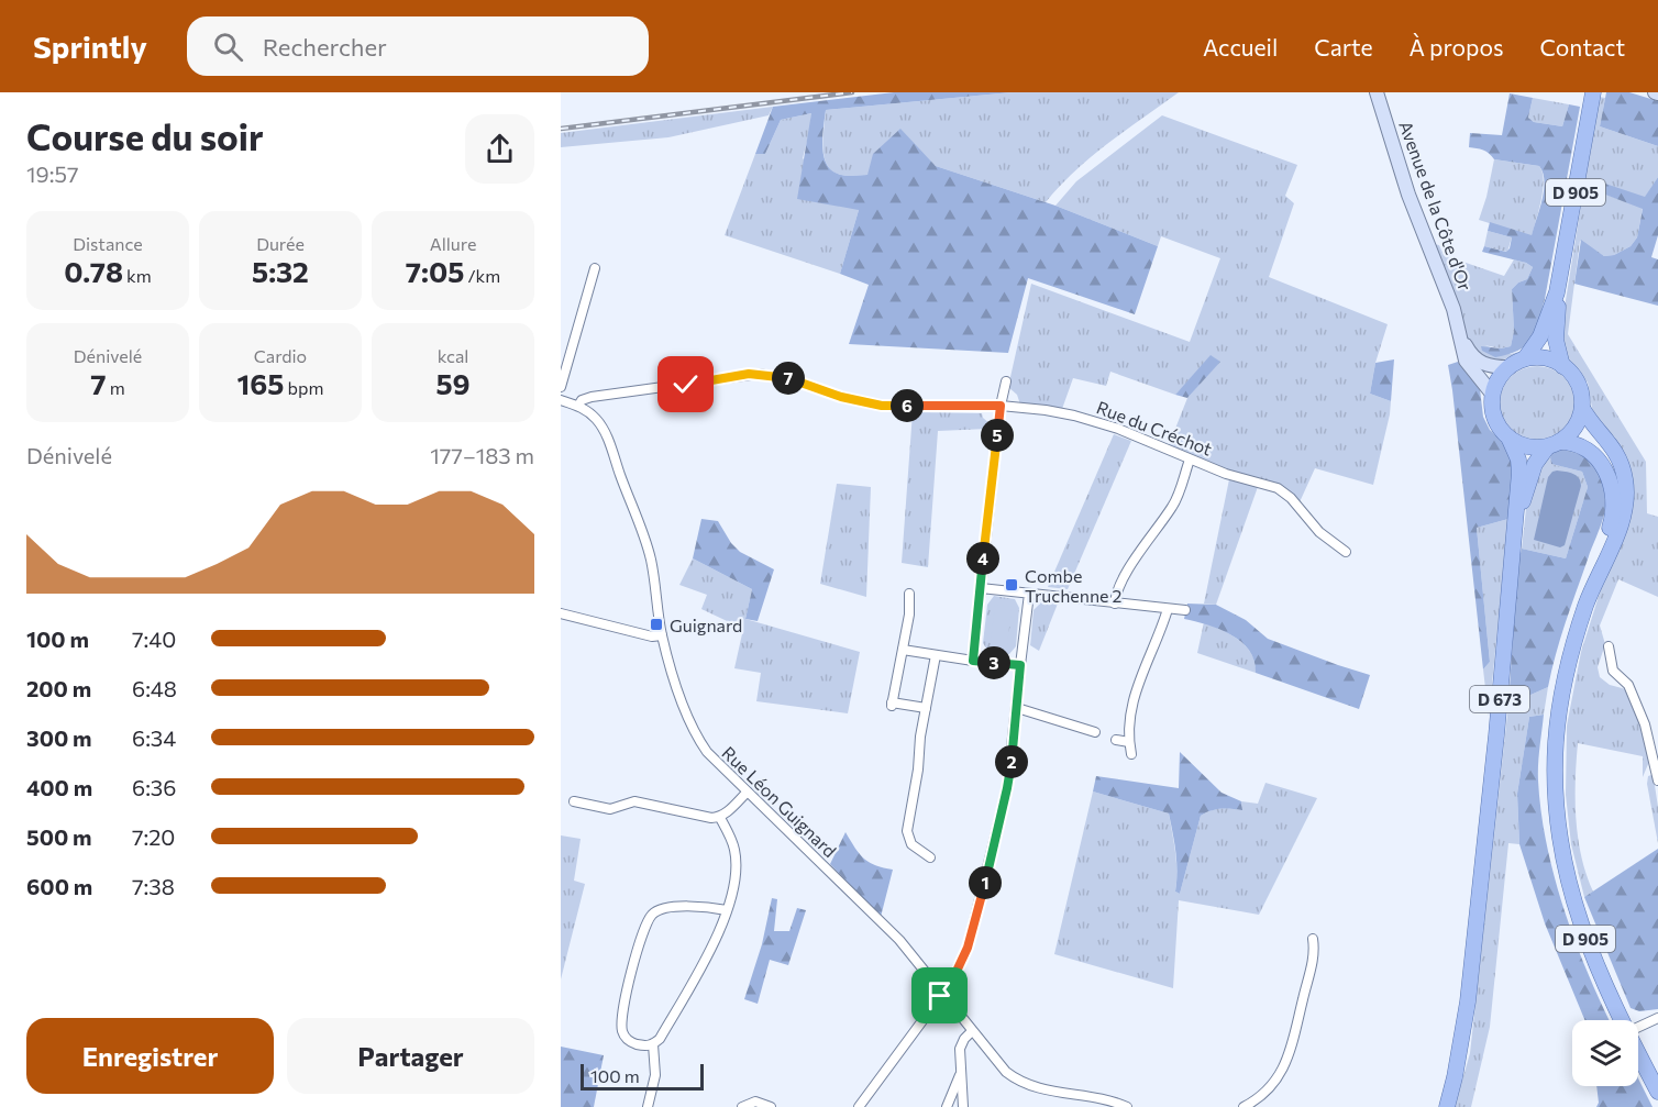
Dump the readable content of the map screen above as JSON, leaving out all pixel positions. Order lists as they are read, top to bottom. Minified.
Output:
{"streets":{"main road":["D 905","Avenue de la Côte d'Or","D 673"],"street":["Rue du Créchot","Rue Léon Guignard"]},"crossings":[["D 905","Avenue de la Côte d'Or"],["D 905","D 673"],["Avenue de la Côte d'Or","D 673"],["Rue du Créchot","Rue Léon Guignard"]],"places":{"transit":["Combe Truchenne 2","Guignard"]},"scale_bar":"100 m","page":{"header":"Sprintly","search":"Rechercher","nav":["Accueil","Carte","À propos","Contact"],"heading":["Course du soir","19:57"],"stats":[["Distance","0.78 km"],["Durée","5:32"],["Allure","7:05 /km"],["Dénivelé","7 m"],["Cardio","165 bpm"],["kcal","59"]],"pins":["7","6","5","4","3","2","1"],"chart":["Dénivelé","177–183 m"],"list":[{"name":"100 m","note":"7:40"},{"name":"200 m","note":"6:48"},{"name":"300 m","note":"6:34"},{"name":"400 m","note":"6:36"},{"name":"500 m","note":"7:20"},{"name":"600 m","note":"7:38"}],"buttons":["Enregistrer","Partager"],"scale":"100 m"}}
